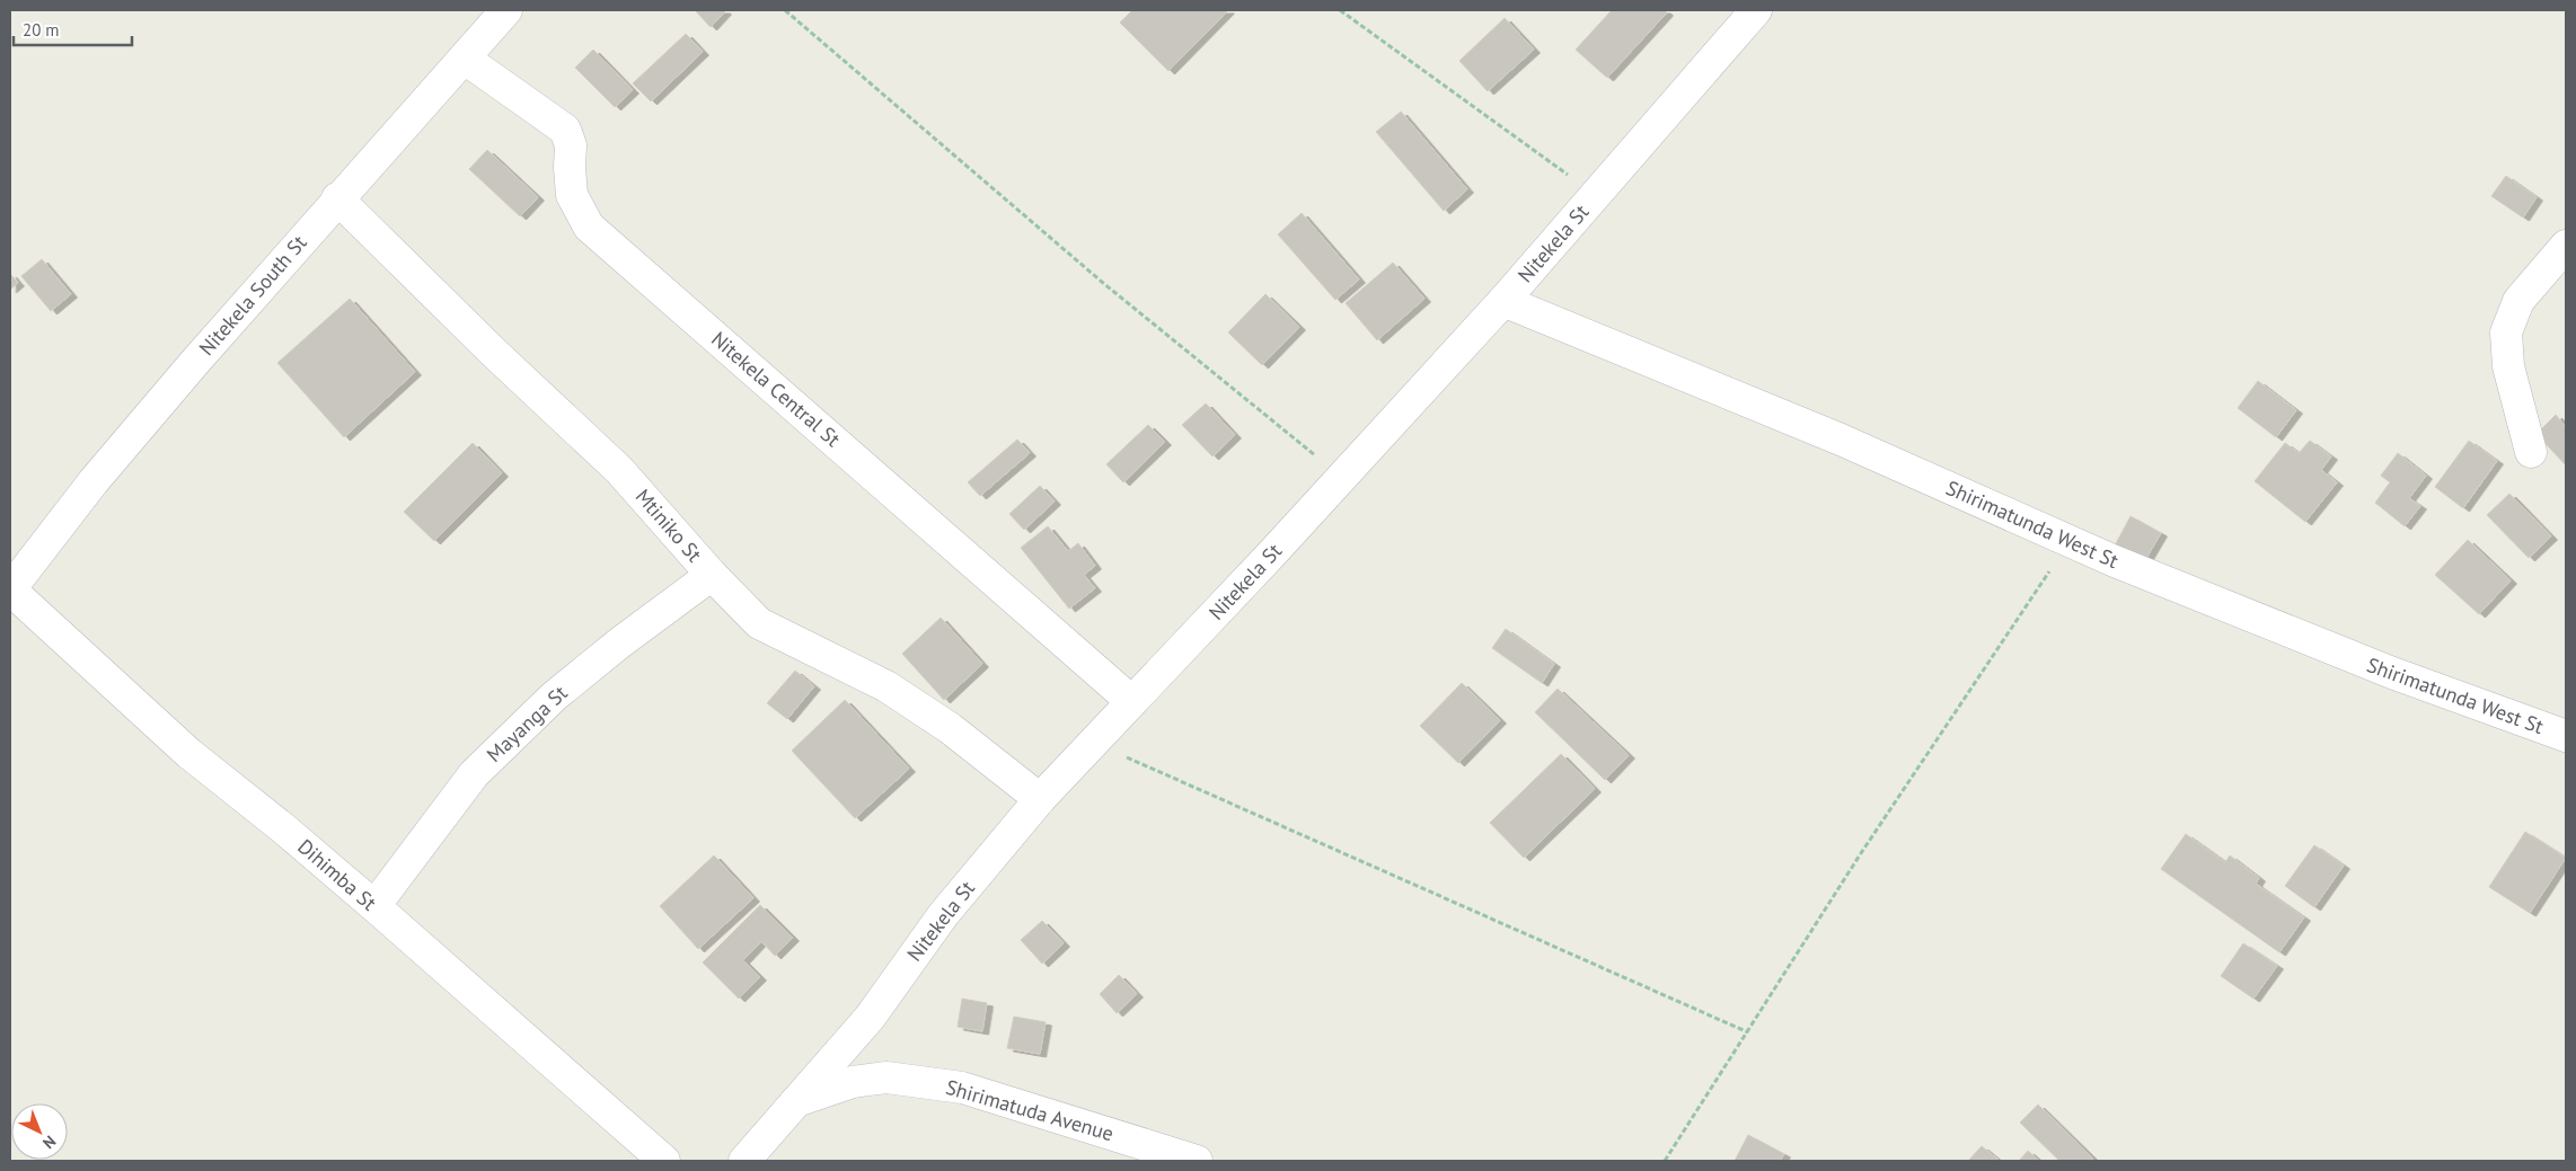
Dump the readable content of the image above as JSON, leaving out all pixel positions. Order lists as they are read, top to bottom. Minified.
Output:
{"streets":{"street":["Nitekela St","Nitekela South St","Nitekela Central St","Shirimatunda West St","Mtiniko St","Mayanga St","Dihimba St","Shirimatuda Avenue"]},"crossings":[["Nitekela St","Nitekela Central St"],["Nitekela St","Shirimatunda West St"],["Nitekela St","Mtiniko St"],["Nitekela St","Shirimatuda Avenue"],["Nitekela South St","Nitekela Central St"],["Nitekela South St","Mtiniko St"],["Nitekela South St","Dihimba St"],["Mtiniko St","Mayanga St"],["Mayanga St","Dihimba St"]],"scale_bar":"20 m","north":"bottom right"}
